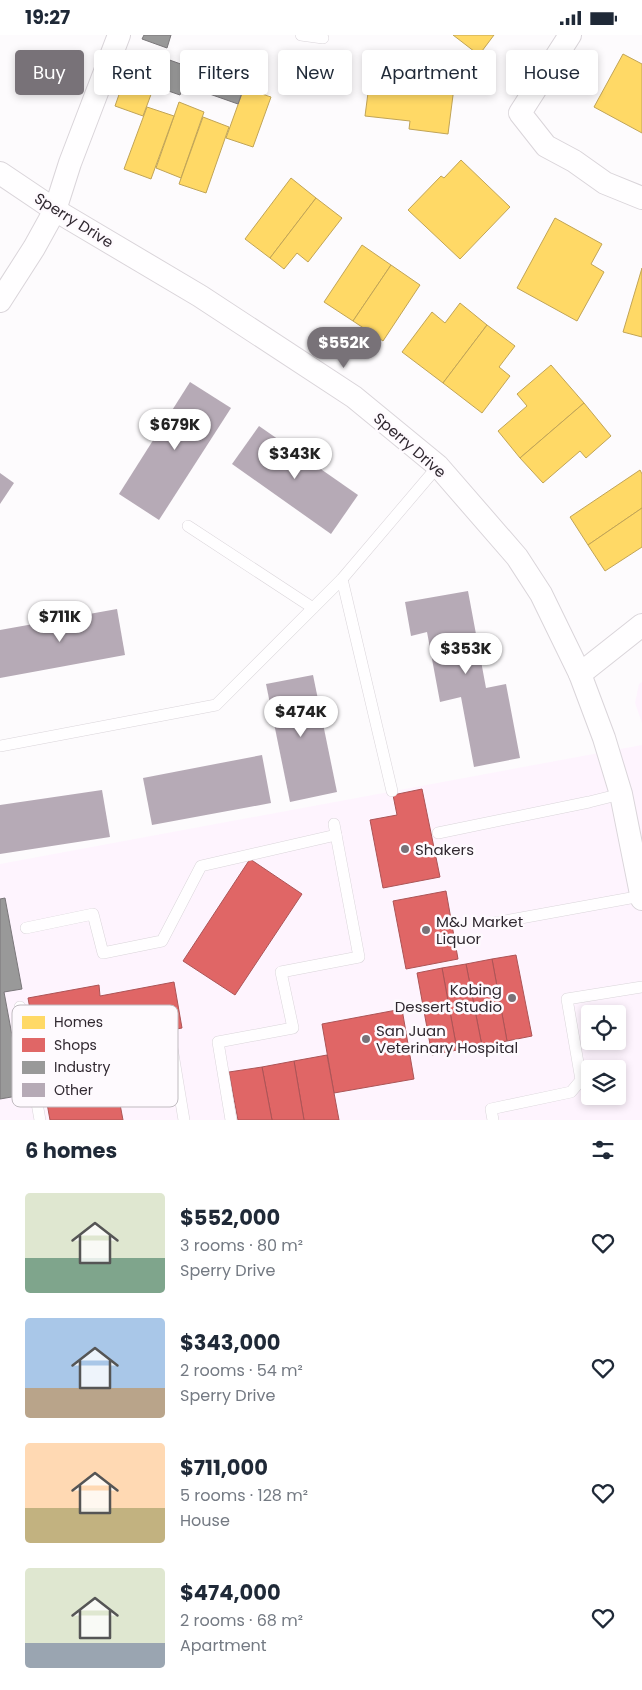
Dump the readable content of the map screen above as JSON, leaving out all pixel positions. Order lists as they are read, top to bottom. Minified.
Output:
{"streets":{"street":["Sperry Drive"]},"places":["Shakers","M&J Market Liquor","Kobing Dessert Studio","San Juan Veterinary Hospital"],"legend":["Homes","Shops","Industry","Other"],"page":{"status":"19:27","chip":["Buy","Rent","Filters","New","Apartment","House"],"price":["$552K","$679K","$343K","$711K","$353K","$474K"],"heading":"6 homes","list":[{"name":"$552,000","note":"3 rooms · 80 m² · Sperry Drive"},{"name":"$343,000","note":"2 rooms · 54 m² · Sperry Drive"},{"name":"$711,000","note":"5 rooms · 128 m² · House"},{"name":"$474,000","note":"2 rooms · 68 m² · Apartment"}]}}
